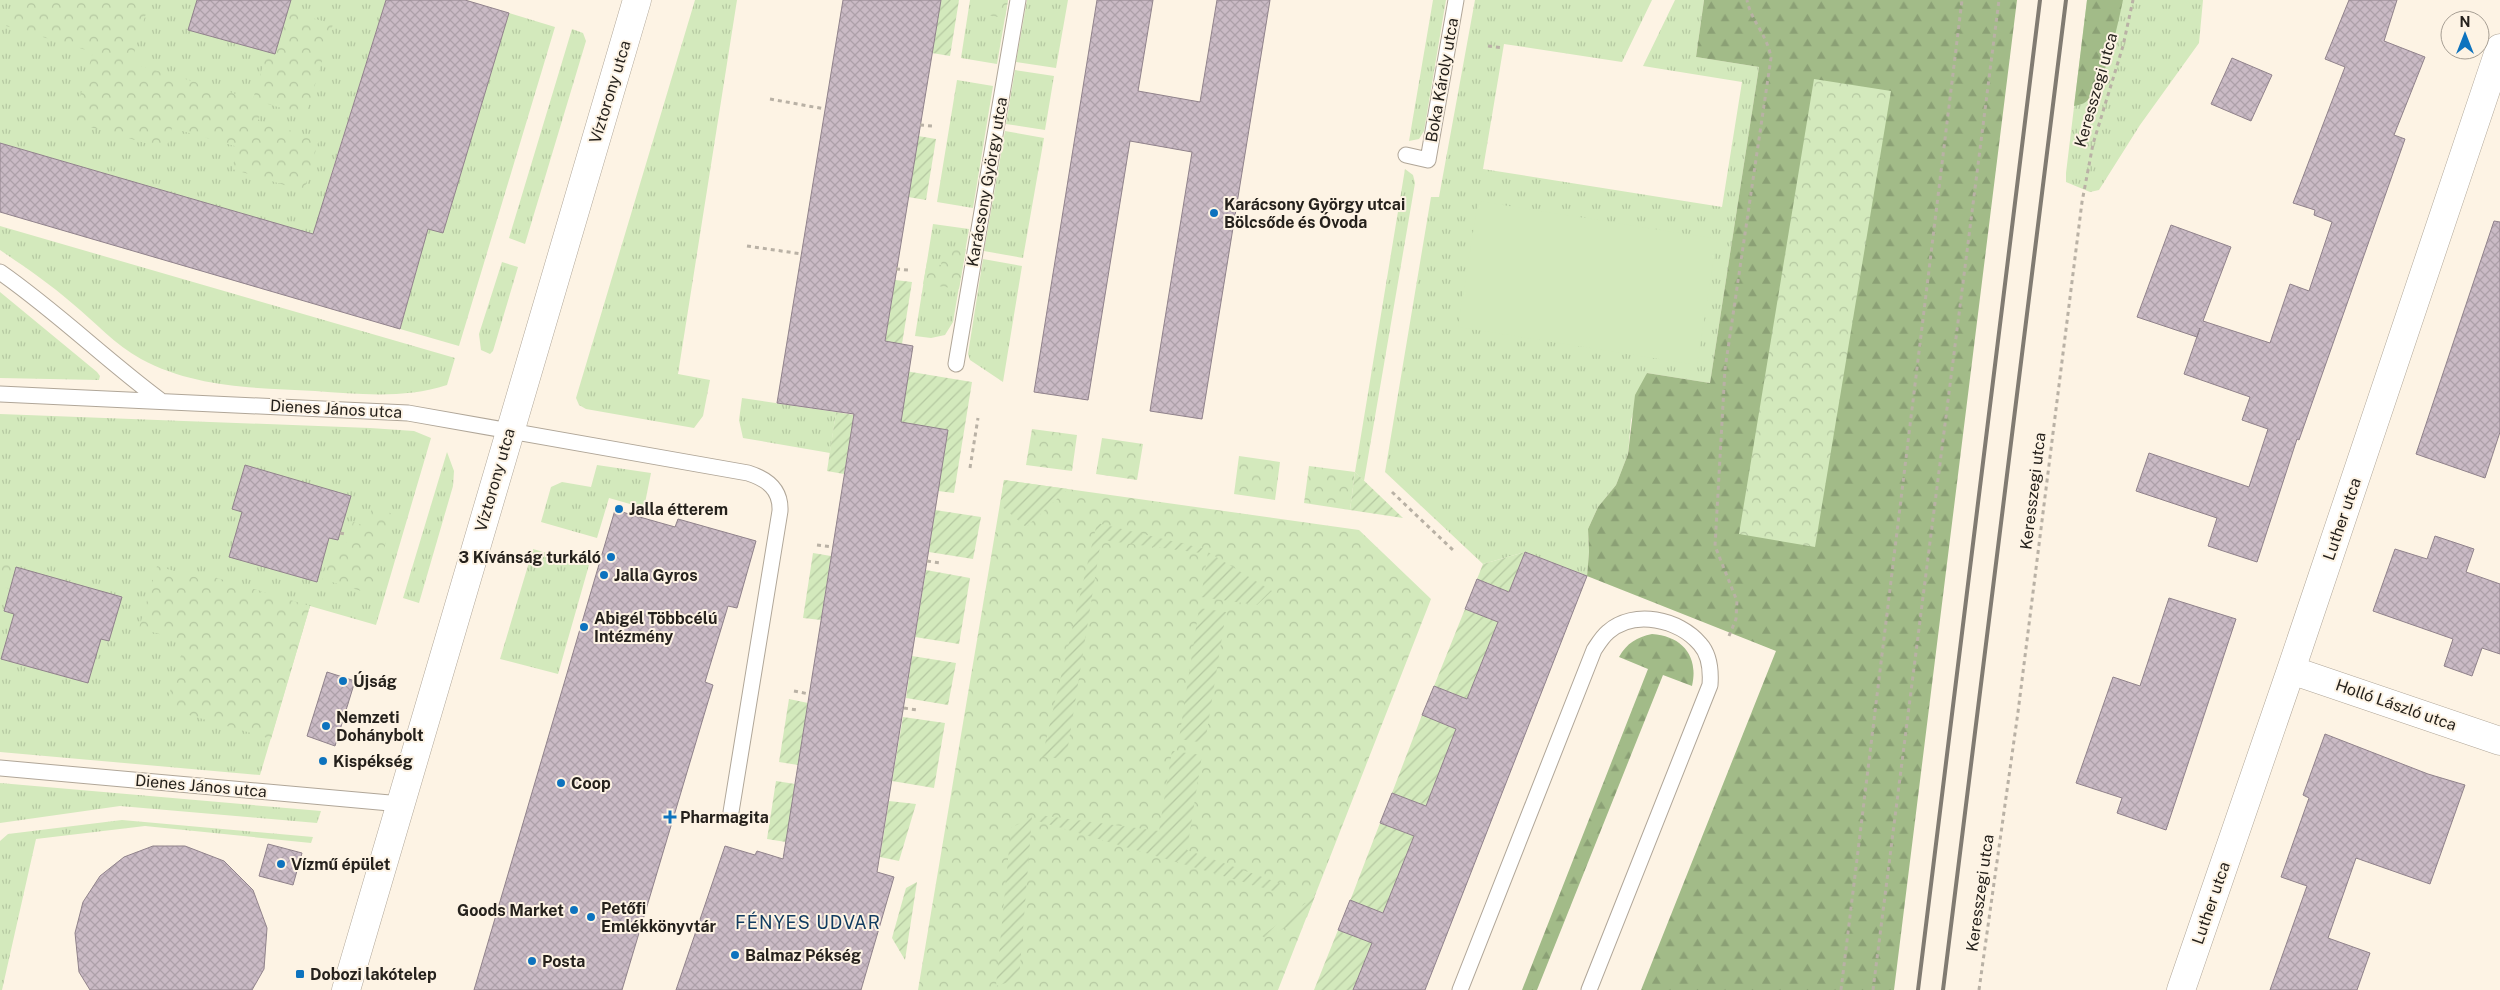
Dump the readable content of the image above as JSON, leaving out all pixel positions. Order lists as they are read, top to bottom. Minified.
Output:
{"streets":{"street":["Víztorony utca","Luther utca","Holló László utca"],"lane":["Boka Károly utca","Karácsony György utca","Dienes János utca"],"path":["Keresszegi utca"]},"crossings":[["Víztorony utca","Dienes János utca"],["Luther utca","Holló László utca"]],"districts":["FÉNYES UDVAR"],"places":{"other":["Karácsony György utcai Bölcsőde és Óvoda","Jalla étterem","3 Kívánság turkáló","Jalla Gyros","Abigél Többcélú Intézmény","Újság","Nemzeti Dohánybolt","Kispékség","Coop","Vízmű épület","Goods Market","Petőfi Emlékkönyvtár","Balmaz Pékség","Posta"],"health":["Pharmagita"],"transit":["Dobozi lakótelep"]},"north":"top"}
